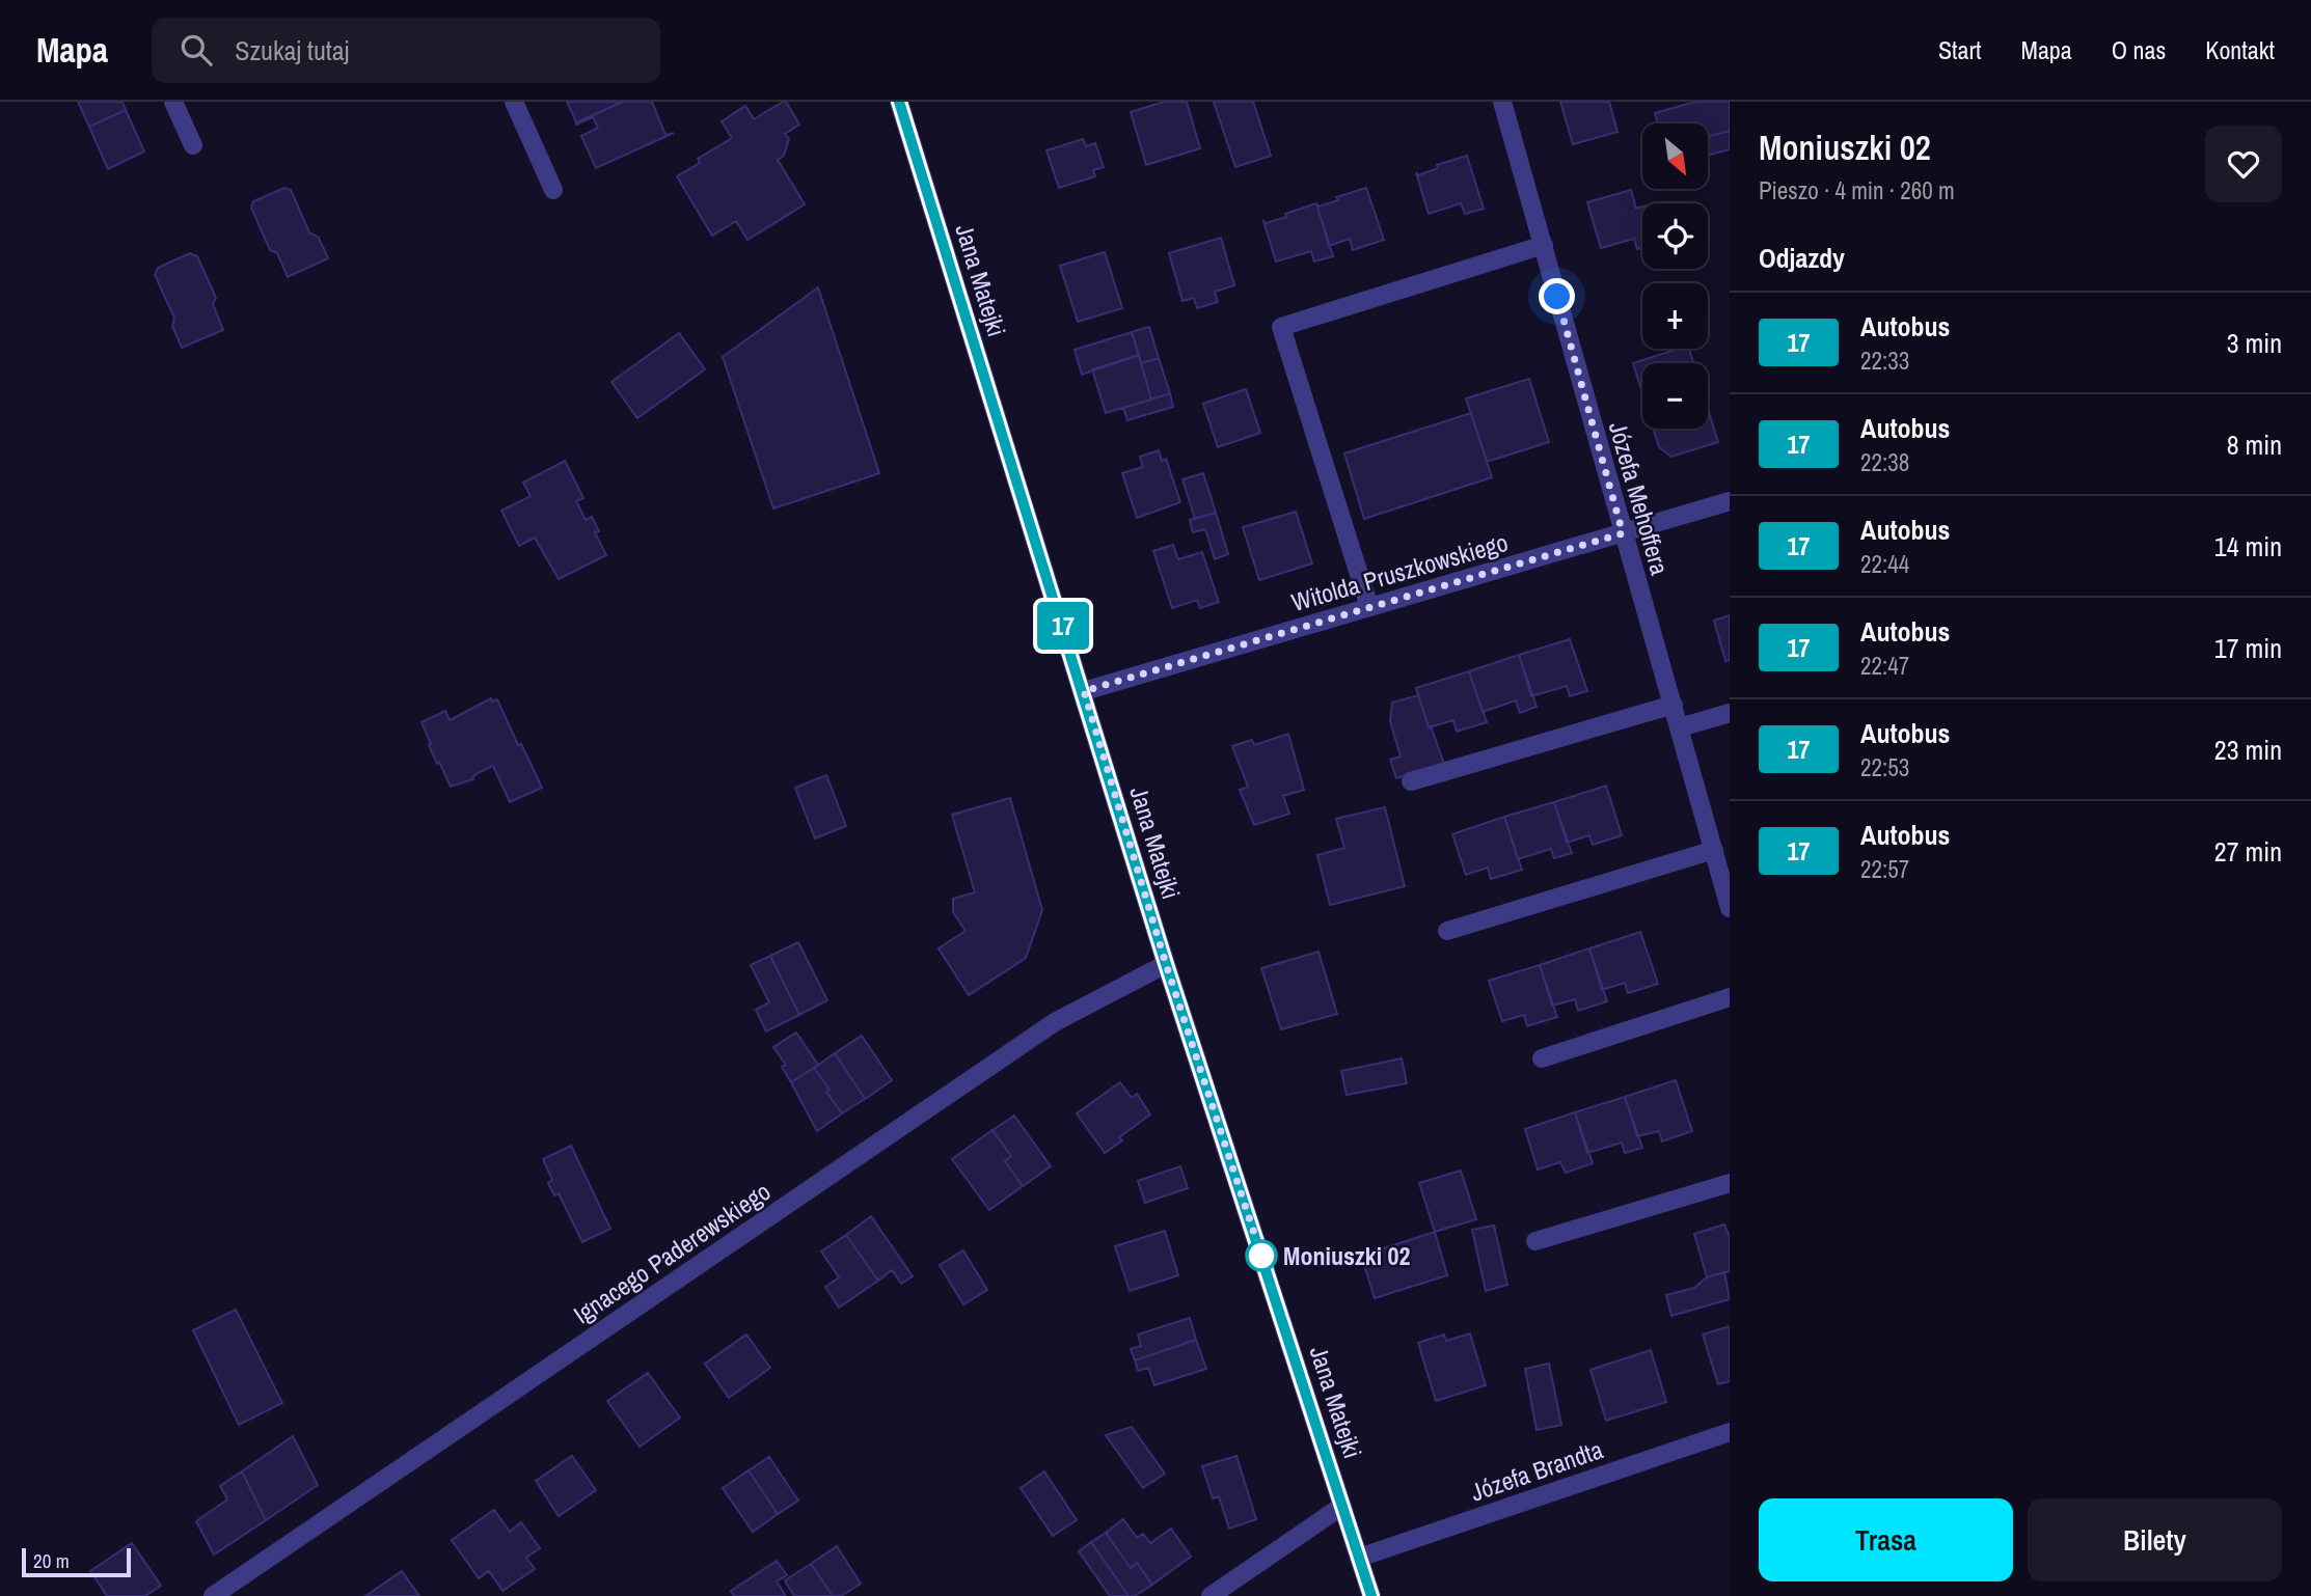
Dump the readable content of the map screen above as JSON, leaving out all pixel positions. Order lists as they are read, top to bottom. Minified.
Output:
{"streets":{"street":["Jana Matejki","Józefa Mehoffera","Witolda Pruszkowskiego","Ignacego Paderewskiego","Józefa Brandta"]},"crossings":[["Jana Matejki","Witolda Pruszkowskiego"],["Jana Matejki","Ignacego Paderewskiego"],["Jana Matejki","Józefa Brandta"],["Józefa Mehoffera","Witolda Pruszkowskiego"]],"places":["Moniuszki 02"],"lines":["bus line 17"],"scale_bar":"20 m","north":"bottom right","page":{"header":"Mapa","search":"Szukaj tutaj","nav":["Start","Mapa","O nas","Kontakt"],"on_map":"17","heading":[["Moniuszki 02","Pieszo · 4 min · 260 m"],"Odjazdy"],"map_buttons":["+","−"],"list":[{"mark":"17","name":"Autobus","note":"22:33","value":"3 min"},{"mark":"17","name":"Autobus","note":"22:38","value":"8 min"},{"mark":"17","name":"Autobus","note":"22:44","value":"14 min"},{"mark":"17","name":"Autobus","note":"22:47","value":"17 min"},{"mark":"17","name":"Autobus","note":"22:53","value":"23 min"},{"mark":"17","name":"Autobus","note":"22:57","value":"27 min"}],"buttons":["Trasa","Bilety"],"scale":"20 m"}}
